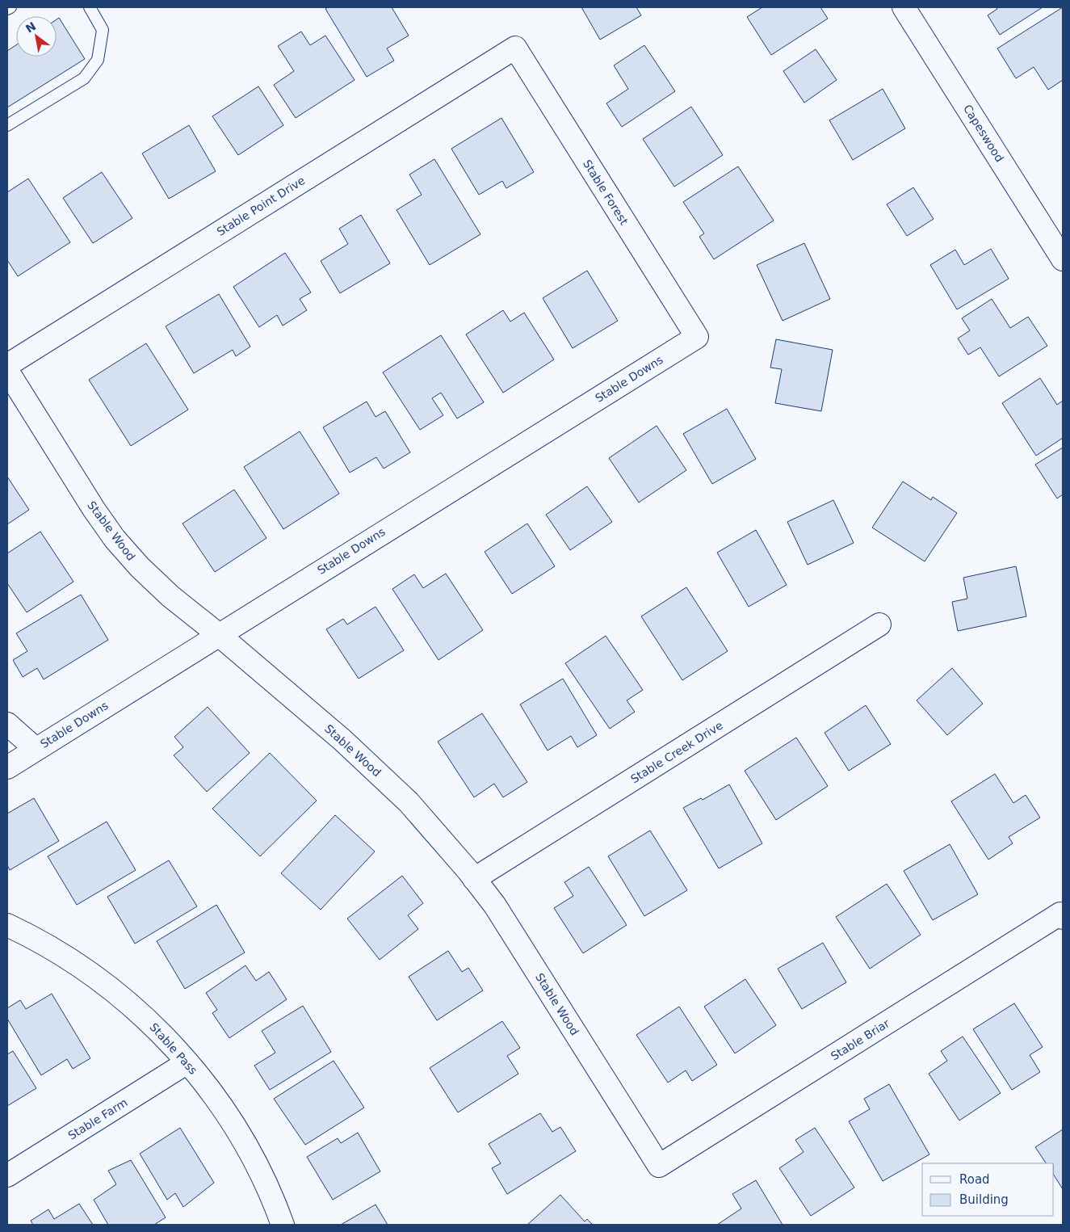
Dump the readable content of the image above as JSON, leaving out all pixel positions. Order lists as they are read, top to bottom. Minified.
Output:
{"streets":{"street":["Capeswood","Stable Forest","Stable Point Drive","Stable Downs","Stable Wood","Stable Creek Drive","Stable Briar","Stable Pass","Stable Farm"]},"crossings":[["Stable Forest","Stable Point Drive"],["Stable Forest","Stable Downs"],["Stable Downs","Stable Wood"],["Stable Wood","Stable Creek Drive"],["Stable Wood","Stable Briar"],["Stable Pass","Stable Farm"]],"legend":["Road","Building"],"north":"top left"}
